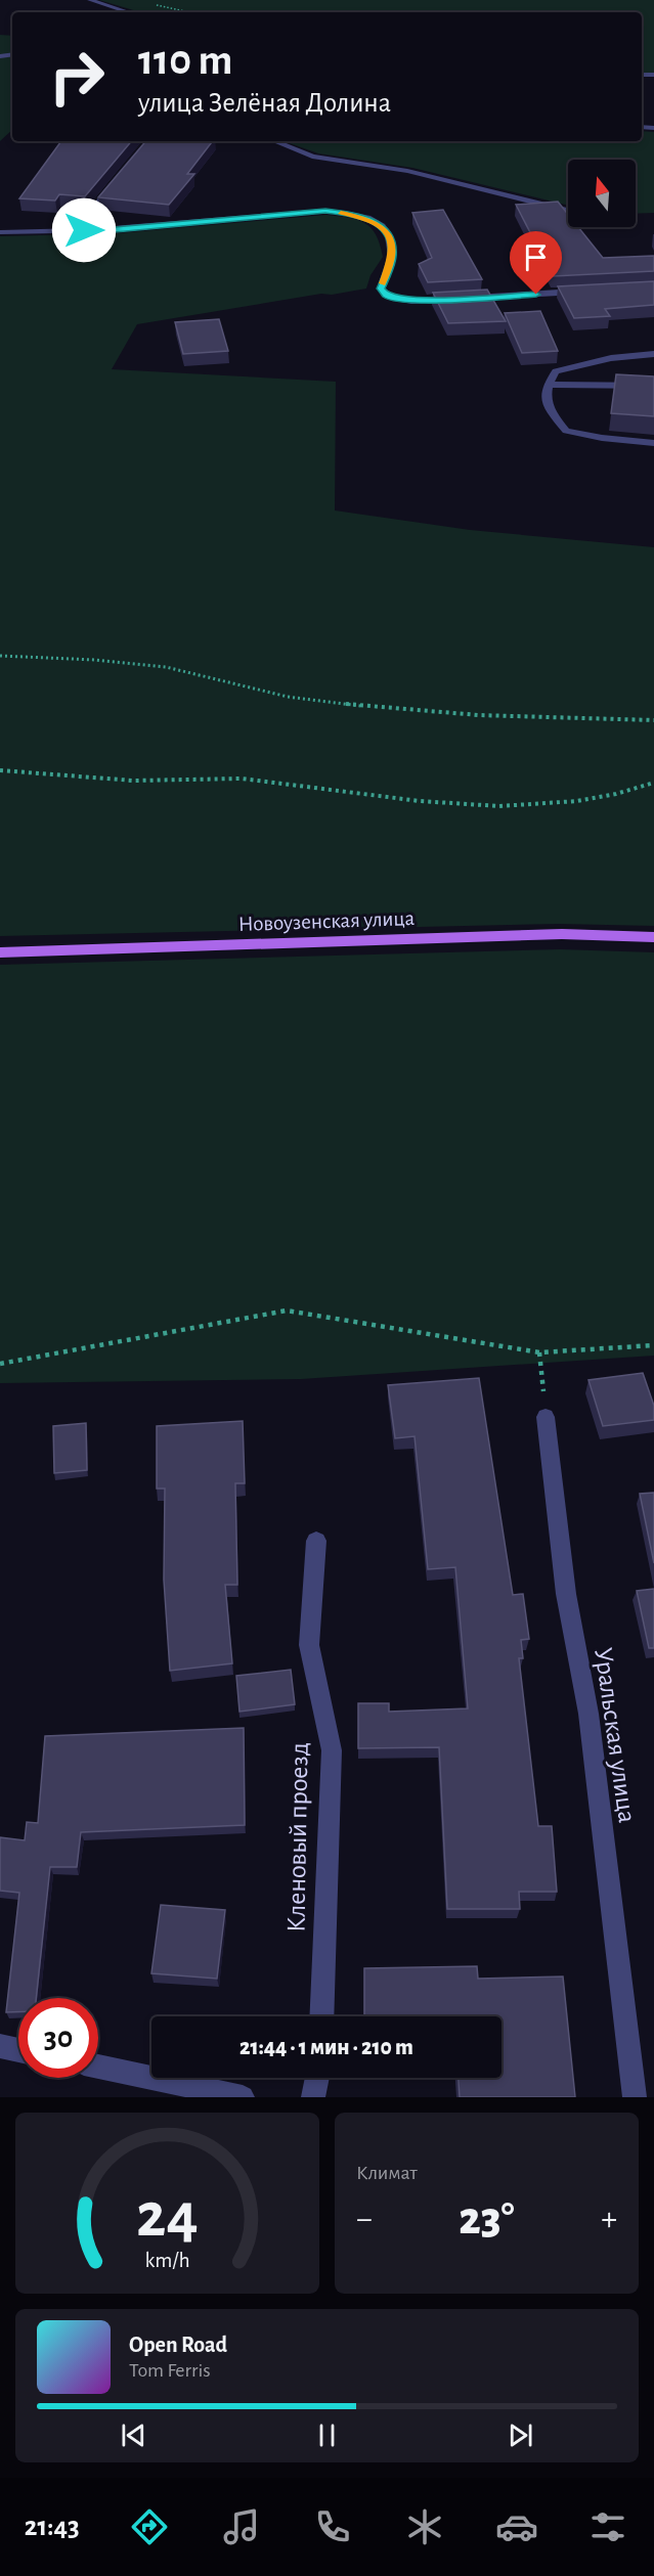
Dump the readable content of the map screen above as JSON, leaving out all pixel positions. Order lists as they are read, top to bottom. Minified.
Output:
{"streets":{"main road":["Новоузенская улица"],"street":["Уральская улица","Кленовый проезд"]},"north":"top","page":{"turn":["110 m","улица Зелёная Долина"],"limit":"30","trip":"21:44 · 1 мин · 210 m","tile":"Климат","heat":["−","23°","+"],"song":["Open Road","Tom Ferris"],"tabs":"21:43","gauge":["24","km/h"]}}
